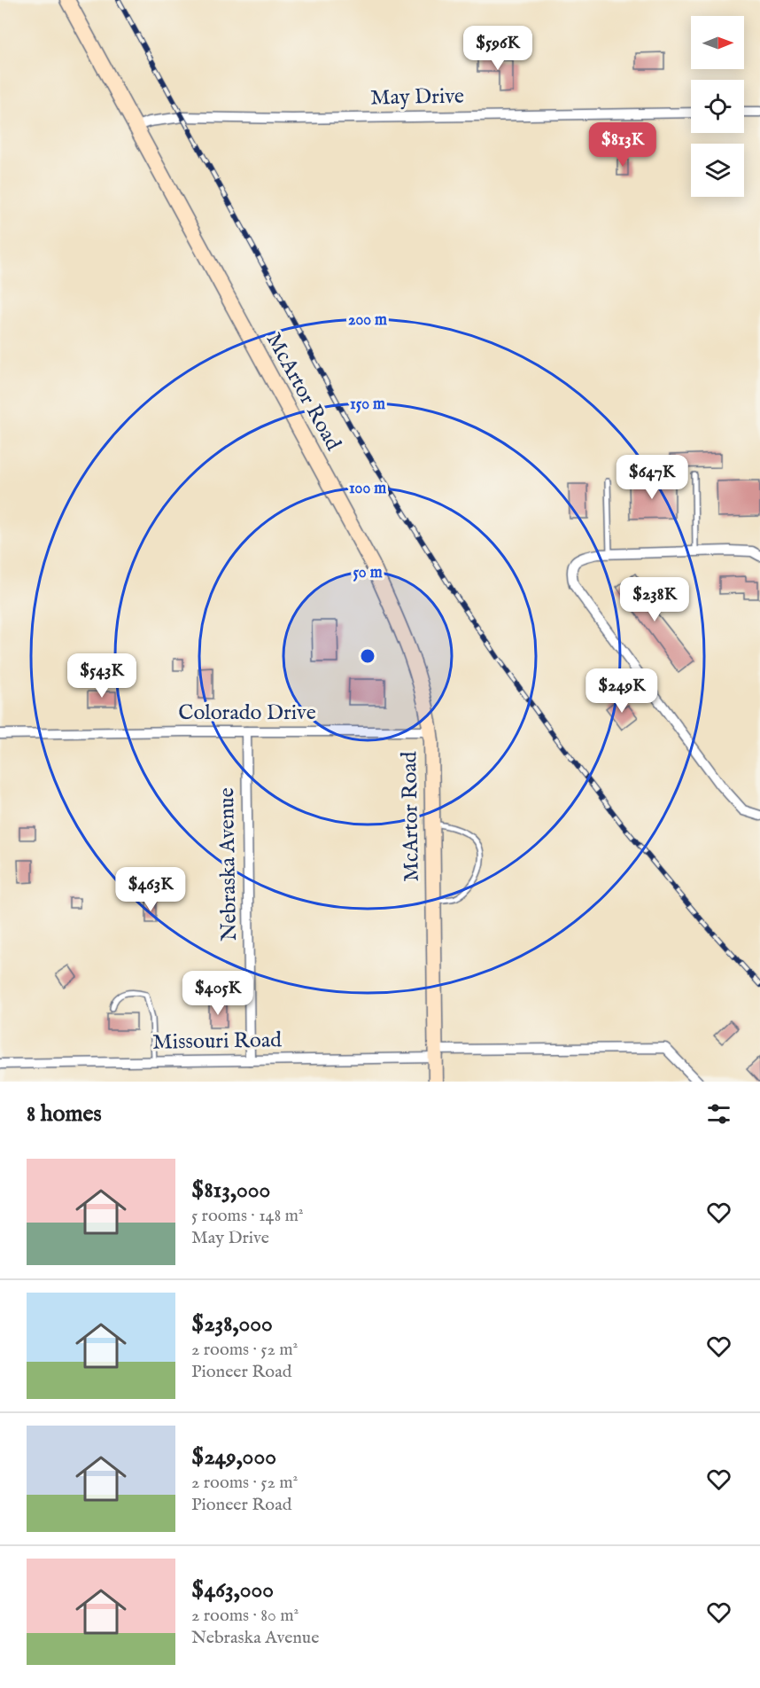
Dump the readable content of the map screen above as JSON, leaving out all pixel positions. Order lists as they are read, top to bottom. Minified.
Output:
{"streets":{"main road":["McArtor Road"],"street":["May Drive","Colorado Drive","Nebraska Avenue","Missouri Road"]},"crossings":[["May Drive","McArtor Road"],["McArtor Road","Colorado Drive"],["McArtor Road","Missouri Road"],["Colorado Drive","Nebraska Avenue"],["Nebraska Avenue","Missouri Road"]],"north":"right","page":{"price":["$596K","$813K","$647K","$238K","$543K","$249K","$463K","$405K"],"heading":"8 homes","list":[{"name":"$813,000","note":"5 rooms · 148 m² · May Drive"},{"name":"$238,000","note":"2 rooms · 52 m² · Pioneer Road"},{"name":"$249,000","note":"2 rooms · 52 m² · Pioneer Road"},{"name":"$463,000","note":"2 rooms · 80 m² · Nebraska Avenue"}]},"rings":["200 m","150 m","100 m","50 m"]}
